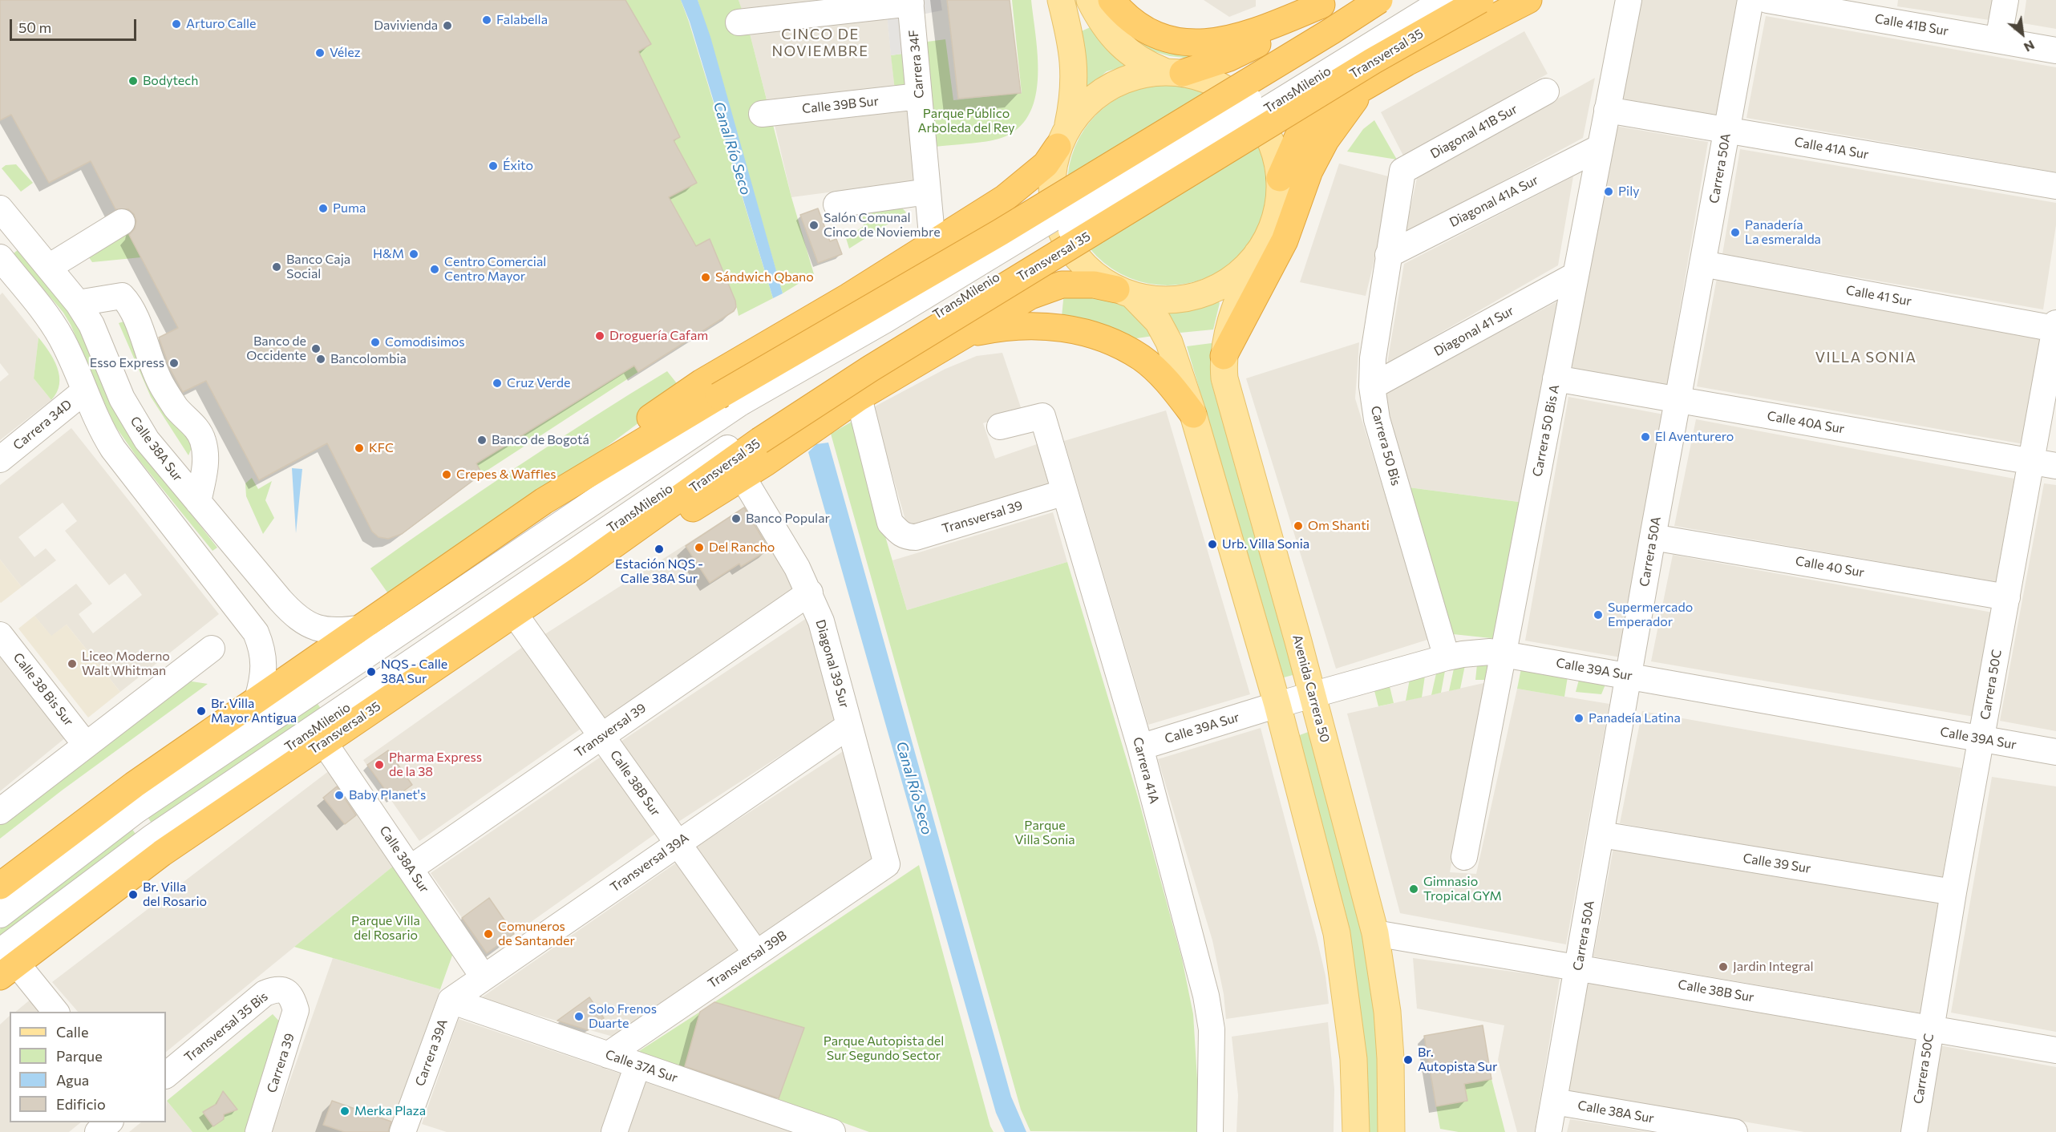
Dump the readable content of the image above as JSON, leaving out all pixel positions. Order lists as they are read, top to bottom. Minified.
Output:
{"streets":{"highway":["Transversal 35"],"main road":["Avenida Carrera 50"],"street":["Calle 41B Sur","Carrera 34F","TransMilenio","Calle 39B Sur","Diagonal 41B Sur","Calle 41A Sur","Carrera 50A","Diagonal 41A Sur","Calle 41 Sur","Diagonal 41 Sur","Calle 40A Sur","Carrera 34D","Carrera 50 Bis A","Carrera 50 Bis","Calle 38A Sur","Transversal 39","Calle 40 Sur","Diagonal 39 Sur","Calle 39A Sur","Carrera 50C","Calle 38 Bis Sur","Carrera 41A","Calle 38B Sur","Transversal 39A","Calle 39 Sur","Transversal 39B","Transversal 35 Bis","Carrera 39A","Carrera 39","Calle 37A Sur"]},"crossings":[["Transversal 35","TransMilenio"],["Transversal 35","Calle 38A Sur"],["Transversal 35","Calle 38B Sur"],["Carrera 34F","Calle 39B Sur"],["Diagonal 41B Sur","Carrera 50 Bis"],["Calle 41A Sur","Carrera 50A"],["Calle 41A Sur","Carrera 50 Bis A"],["Carrera 50A","Calle 41 Sur"],["Carrera 50A","Calle 40A Sur"],["Carrera 50A","Calle 38A Sur"],["Carrera 50A","Calle 40 Sur"],["Carrera 50A","Calle 39A Sur"],["Carrera 50A","Calle 38B Sur"],["Carrera 50A","Calle 39 Sur"],["Diagonal 41A Sur","Carrera 50 Bis A"],["Diagonal 41A Sur","Carrera 50 Bis"],["Calle 41 Sur","Carrera 50C"],["Diagonal 41 Sur","Carrera 50 Bis A"],["Diagonal 41 Sur","Carrera 50 Bis"],["Calle 40A Sur","Carrera 50 Bis A"],["Calle 40A Sur","Carrera 50C"],["Carrera 50 Bis A","Calle 39A Sur"],["Carrera 50 Bis","Calle 39A Sur"],["Calle 38A Sur","Transversal 39"],["Calle 38A Sur","Transversal 39A"],["Transversal 39","Diagonal 39 Sur"],["Transversal 39","Carrera 41A"],["Transversal 39","Calle 38B Sur"],["Calle 40 Sur","Carrera 50C"],["Diagonal 39 Sur","Transversal 39A"],["Diagonal 39 Sur","Transversal 39B"],["Calle 39A Sur","Carrera 50C"],["Calle 39A Sur","Avenida Carrera 50"],["Calle 39A Sur","Carrera 41A"],["Carrera 50C","Calle 38B Sur"],["Carrera 50C","Calle 39 Sur"],["Avenida Carrera 50","Calle 38B Sur"],["Calle 38B Sur","Transversal 39A"],["Calle 38B Sur","Transversal 39B"],["Transversal 39A","Carrera 39A"],["Transversal 39A","Calle 37A Sur"],["Transversal 39B","Calle 37A Sur"],["Transversal 35 Bis","Carrera 39"],["Carrera 39A","Calle 37A Sur"]],"districts":["CINCO DE NOVIEMBRE","VILLA SONIA"],"water":["Canal Río Seco"],"parks":["Parque Público Arboleda del Rey","Parque Villa Sonia","Parque Villa del Rosario","Parque Autopista del Sur Segundo Sector"],"places":["Falabella","Arturo Calle","Davivienda","Vélez","Bodytech","Éxito","Pily","Puma","Salón Comunal Cinco de Noviembre","Panadería La esmeralda","H&M","Banco Caja Social","Centro Comercial Centro Mayor","Sándwich Qbano","Droguería Cafam","Comodisimos","Banco de Occidente","Bancolombia","Esso Express","Cruz Verde","El Aventurero","Banco de Bogotá","KFC","Crepes & Waffles","Banco Popular","Om Shanti","Urb. Villa Sonia","Del Rancho","Estación NQS - Calle 38A Sur","Supermercado Emperador","Liceo Moderno Walt Whitman","NQS - Calle 38A Sur","Br. Villa Mayor Antigua","Panadeía Latina","Pharma Express de la 38","Baby Planet's","Gimnasio Tropical GYM","Br. Villa del Rosario","Comuneros de Santander","Jardin Integral","Solo Frenos Duarte","Br. Autopista Sur","Merka Plaza"],"legend":["Calle","Parque","Agua","Edificio"],"scale_bar":"50 m","north":"bottom right"}
